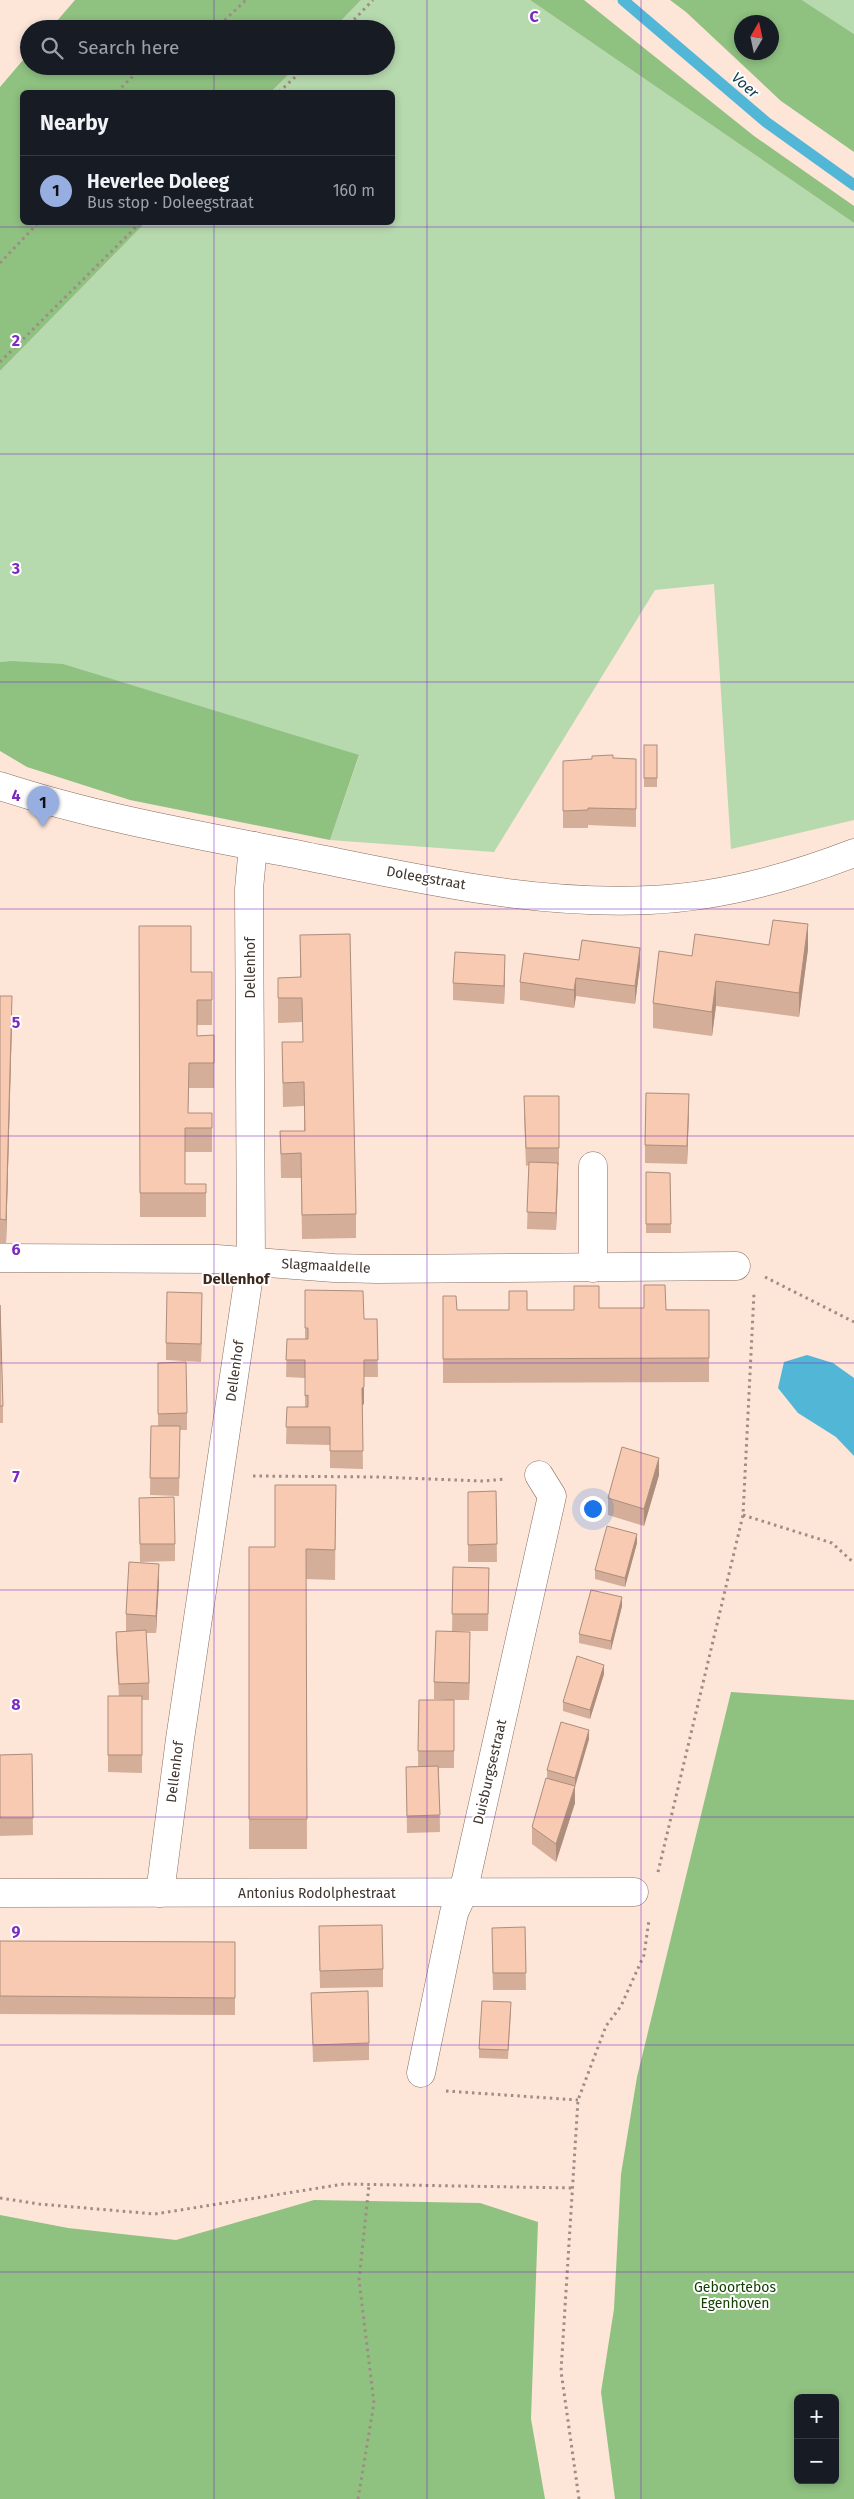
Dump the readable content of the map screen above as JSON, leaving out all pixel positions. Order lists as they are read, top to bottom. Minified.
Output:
{"streets":{"street":["Doleegstraat","Dellenhof","Slagmaaldelle","Duisburgsestraat","Antonius Rodolphestraat"]},"crossings":[["Doleegstraat","Dellenhof"],["Dellenhof","Slagmaaldelle"],["Dellenhof","Antonius Rodolphestraat"],["Duisburgsestraat","Antonius Rodolphestraat"]],"districts":["Dellenhof"],"water":["Voer"],"parks":["Geboortebos Egenhoven"],"north":"top","page":{"search":"Search here","heading":"Nearby","list":[{"mark":"1","name":"Heverlee Doleeg","note":"Bus stop · Doleegstraat","value":"160 m"}],"pins":"1","map_buttons":["+","−"]},"grid":{"columns":["C"],"rows":["2","3","4","5","6","7","8","9"]}}
